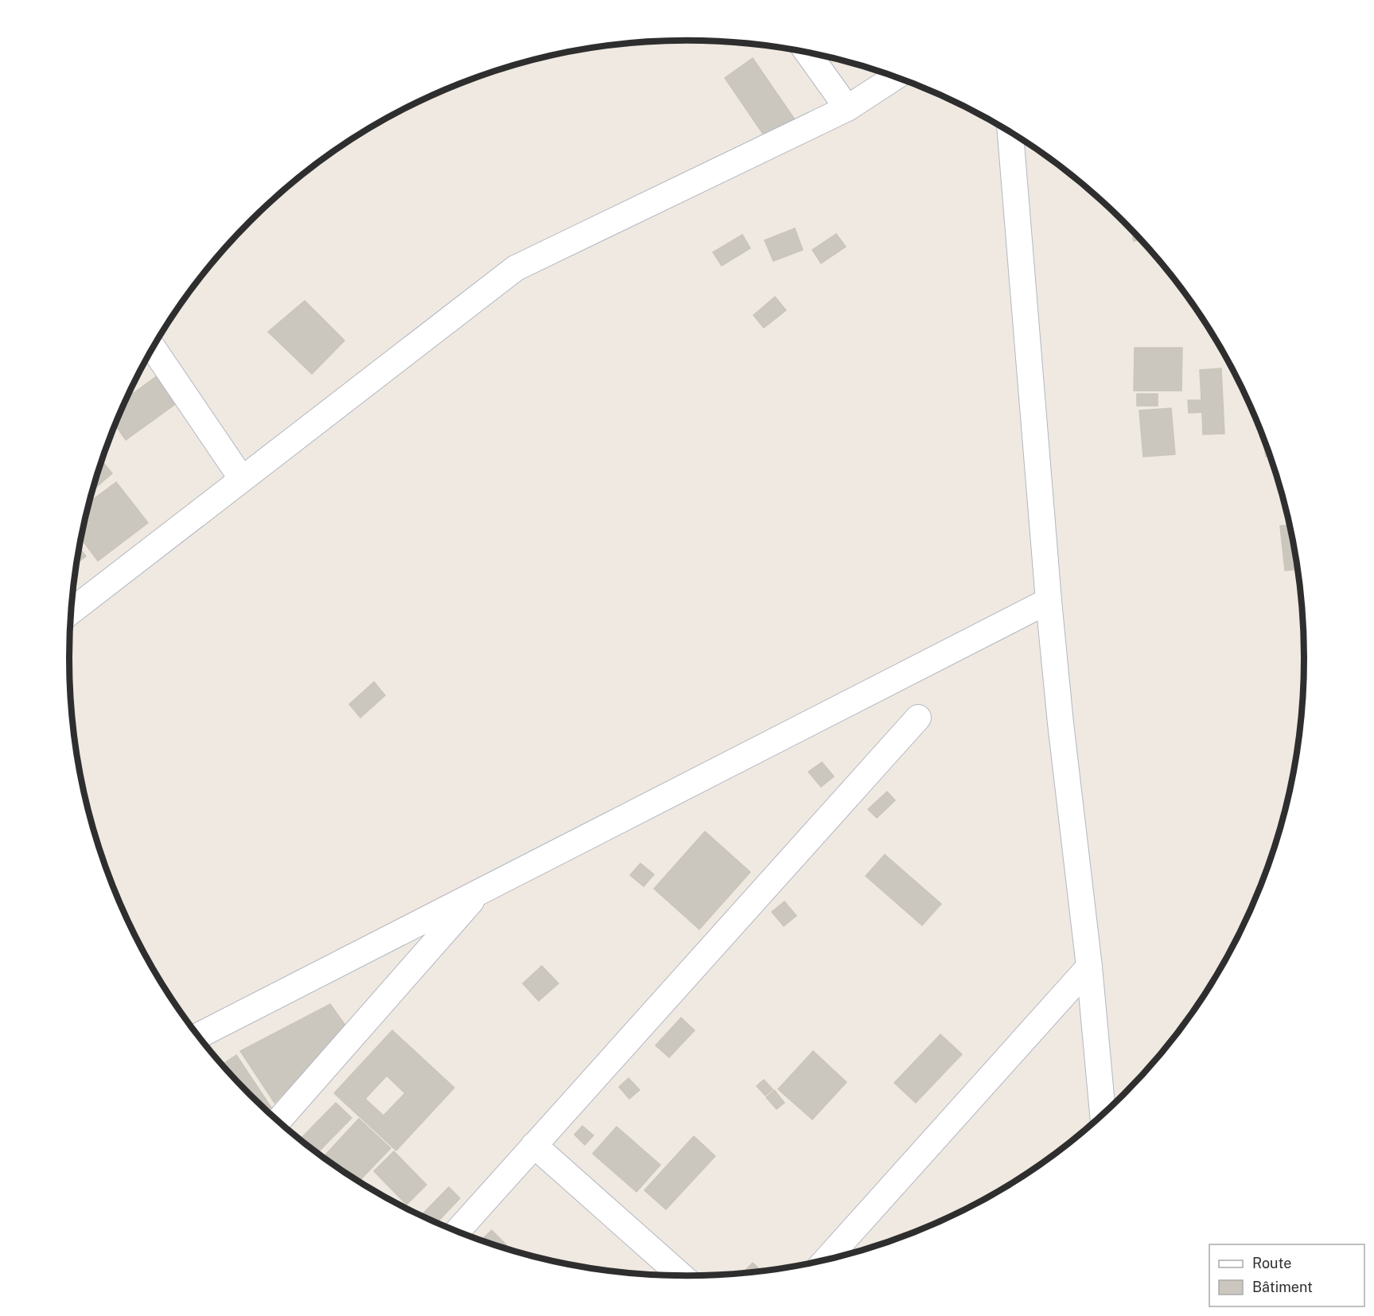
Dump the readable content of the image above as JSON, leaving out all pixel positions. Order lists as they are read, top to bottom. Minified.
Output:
{"legend":["Route","Bâtiment"]}
